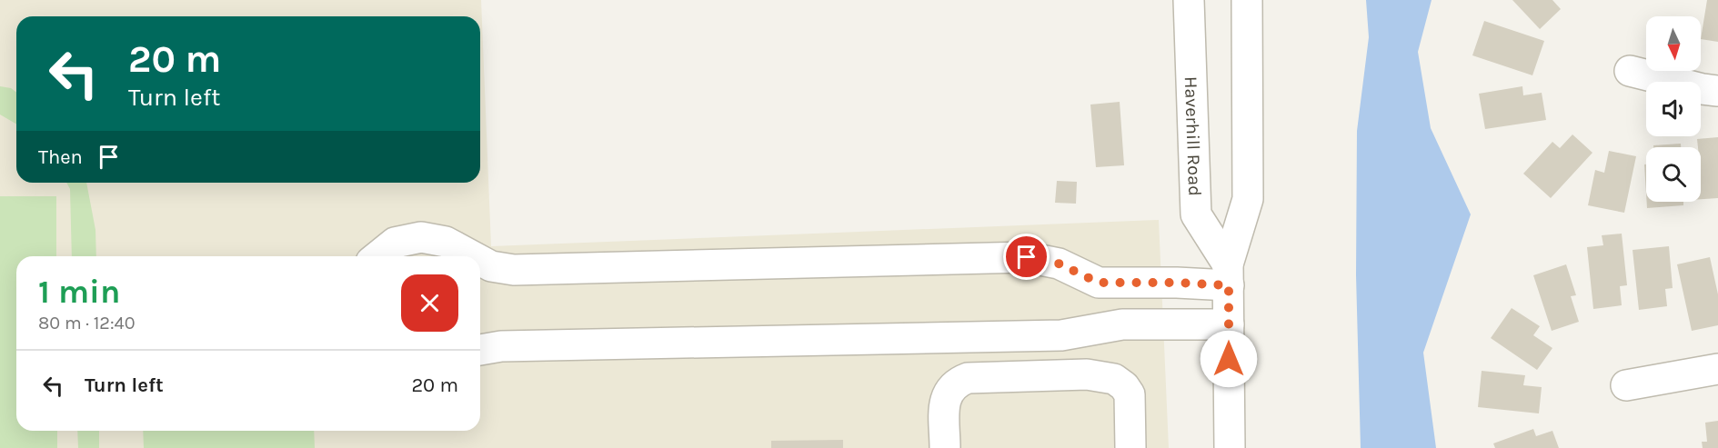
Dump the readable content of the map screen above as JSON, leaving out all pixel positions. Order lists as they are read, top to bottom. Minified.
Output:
{"streets":{"street":["Haverhill Road"]},"north":"bottom","page":{"turn":["20 m","Turn left"],"then":"Then","heading":["1 min","80 m · 12:40"],"list":[{"name":"Turn left","value":"20 m"}]}}
